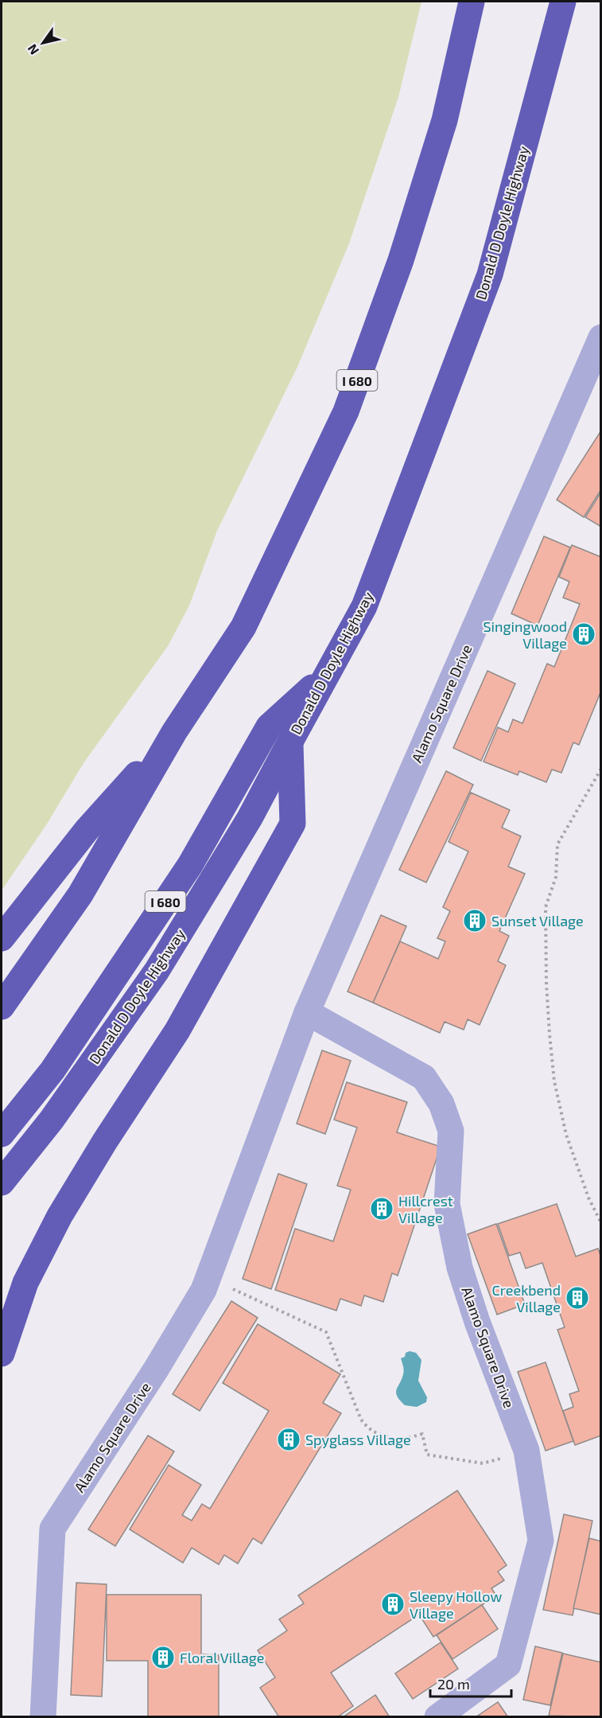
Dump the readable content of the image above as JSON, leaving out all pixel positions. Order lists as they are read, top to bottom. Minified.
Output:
{"streets":{"highway":["Donald D Doyle Highway","I 680"],"street":["Alamo Square Drive"]},"crossings":[["Donald D Doyle Highway","I 680"]],"places":{"building":["Singingwood Village","Sunset Village","Hillcrest Village","Creekbend Village","Spyglass Village","Sleepy Hollow Village","Floral Village"]},"scale_bar":"20 m","north":"bottom left"}
